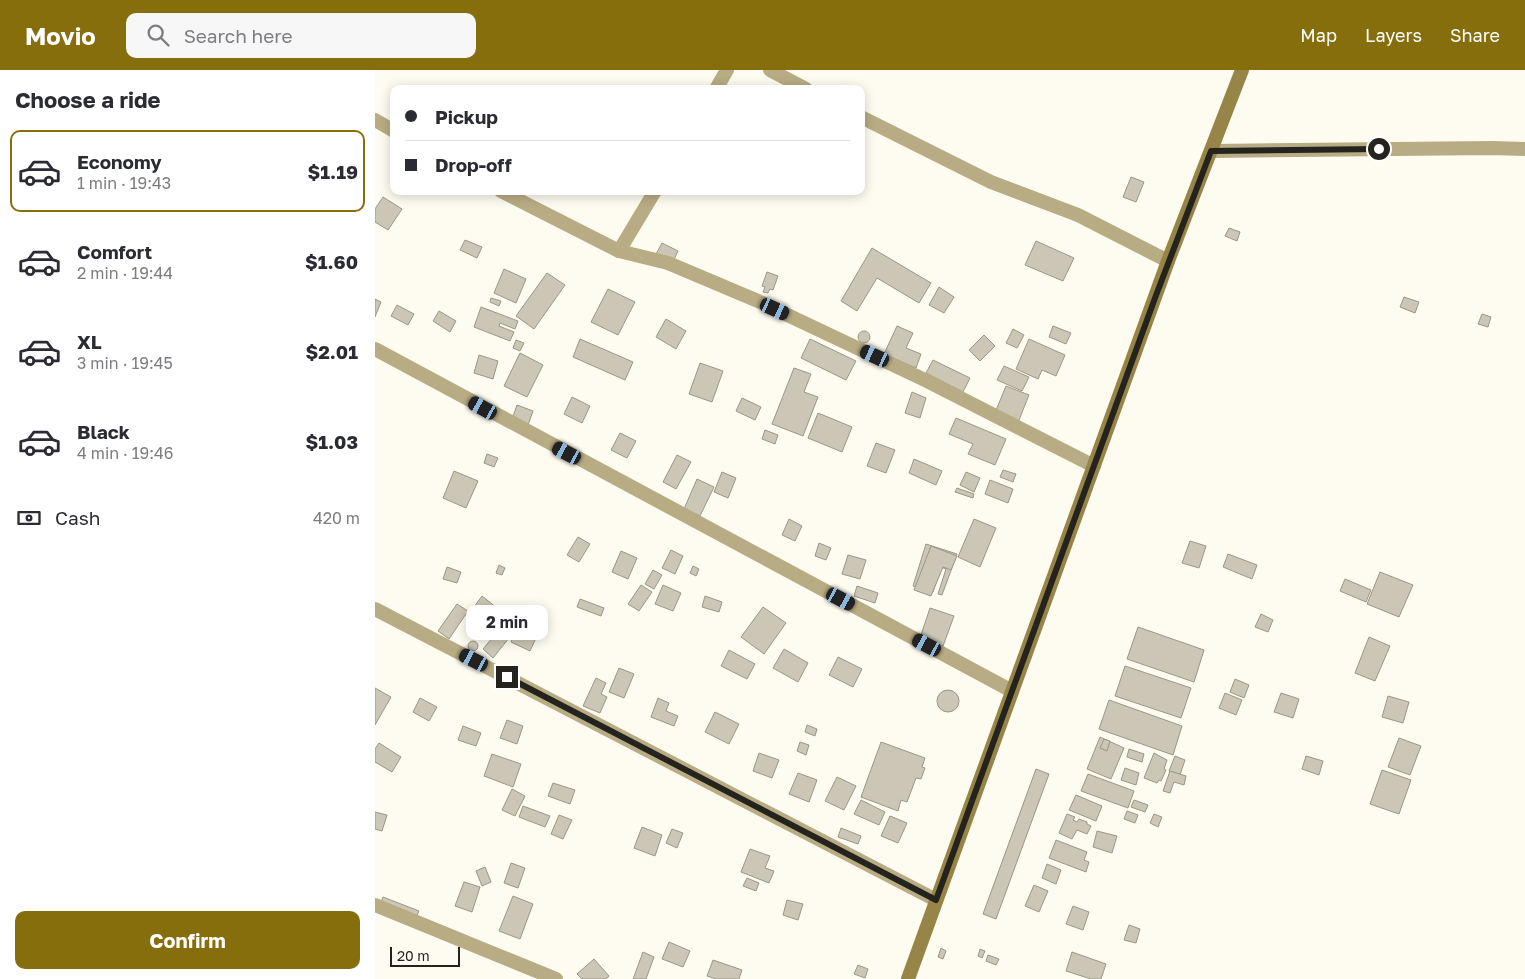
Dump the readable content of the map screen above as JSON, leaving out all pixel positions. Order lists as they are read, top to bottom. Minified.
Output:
{"scale_bar":"20 m","page":{"header":"Movio","search":"Search here","nav":["Map","Layers","Share"],"heading":"Choose a ride","banner":["Pickup","Drop-off"],"list":[{"name":"Economy","note":"1 min · 19:43","value":"$1.19"},{"name":"Comfort","note":"2 min · 19:44","value":"$1.60"},{"name":"XL","note":"3 min · 19:45","value":"$2.01"},{"name":"Black","note":"4 min · 19:46","value":"$1.03"}],"pay":["Cash","420 m"],"bubble":"2 min","buttons":"Confirm","scale":"20 m"}}
